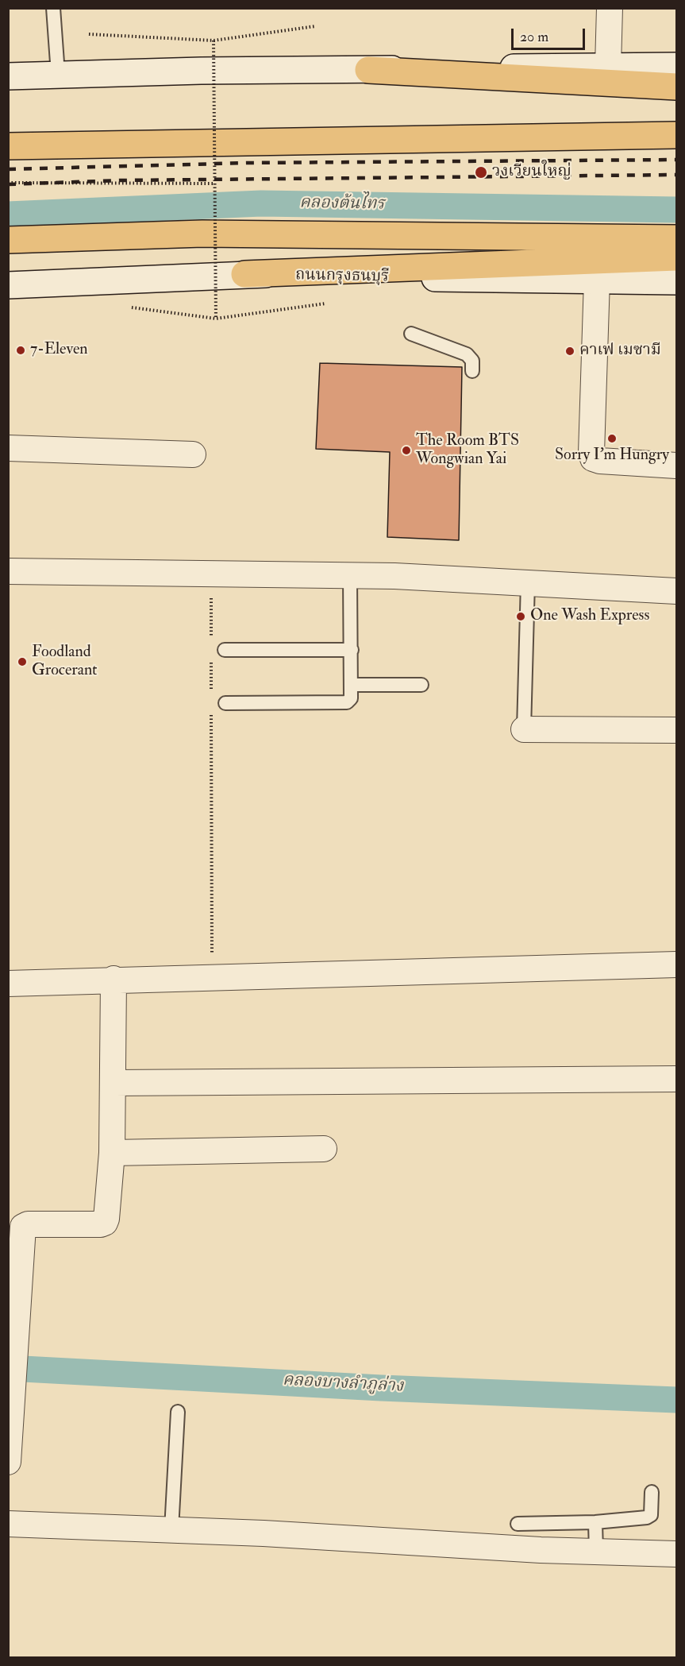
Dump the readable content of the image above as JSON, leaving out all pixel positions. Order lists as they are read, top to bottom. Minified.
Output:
{"streets":{"main road":["ถนนกรุงธนบุรี"]},"water":["คลองต้นไทร","คลองบางลำภูล่าง"],"places":["วงเวียนใหญ่","7-Eleven","คาเฟ เมซามี","Sorry I’m Hungry","The Room BTS Wongwian Yai","One Wash Express","Foodland Grocerant"],"scale_bar":"20 m"}
